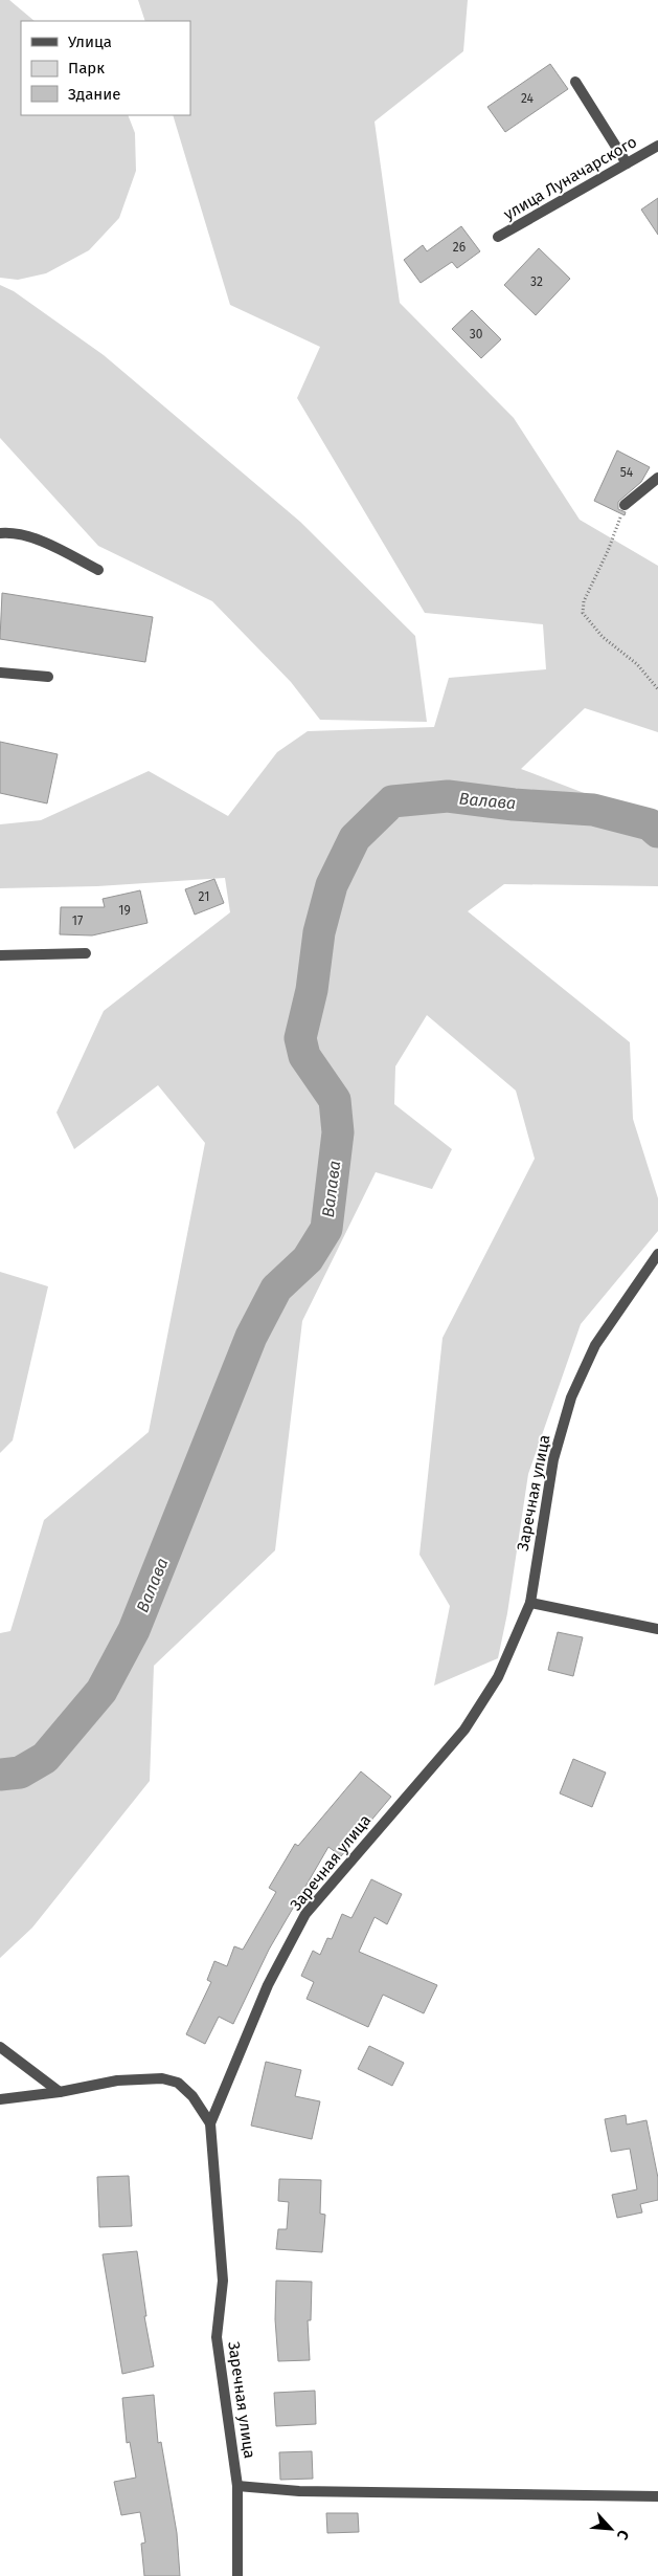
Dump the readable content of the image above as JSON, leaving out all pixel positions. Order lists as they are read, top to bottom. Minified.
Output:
{"streets":{"street":["улица Луначарского","Заречная улица"]},"water":["Валава"],"house_numbers":["24","26","32","30","54","21","19","17"],"legend":["Улица","Парк","Здание"],"north":"bottom right"}
